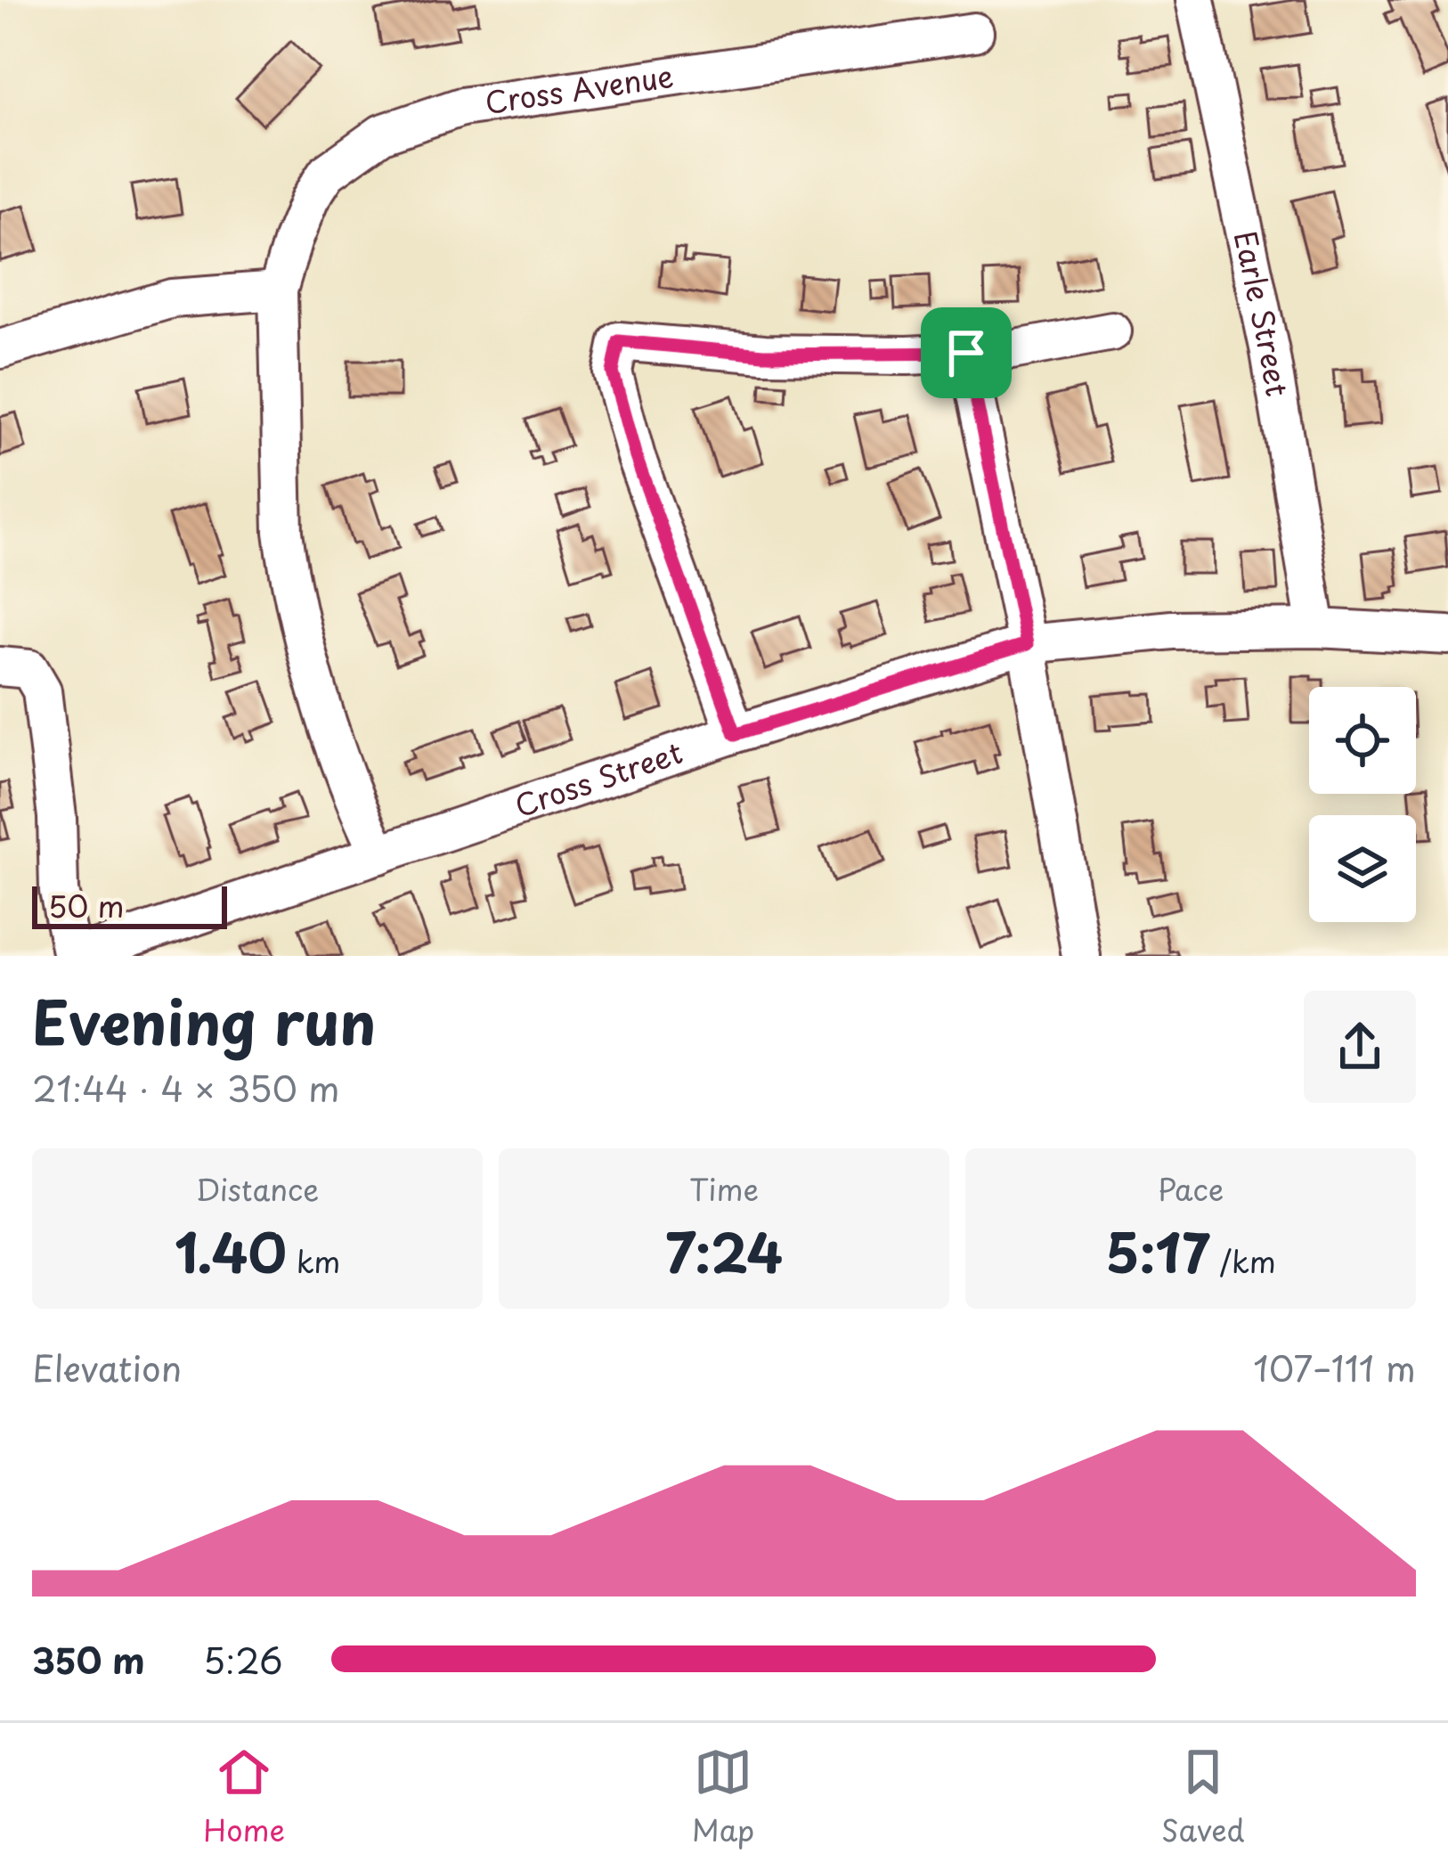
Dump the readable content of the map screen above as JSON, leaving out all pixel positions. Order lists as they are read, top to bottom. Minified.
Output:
{"streets":{"street":["Cross Avenue","Earle Street","Cross Street"]},"crossings":[["Cross Avenue","Cross Street"],["Earle Street","Cross Street"]],"scale_bar":"50 m","page":{"scale":"50 m","heading":["Evening run","21:44 · 4 × 350 m"],"stats":[["Distance","1.40 km"],["Time","7:24"],["Pace","5:17 /km"]],"chart":["Elevation","107–111 m"],"list":[{"name":"350 m","note":"5:26"}],"tabs":["Home","Map","Saved"]}}
